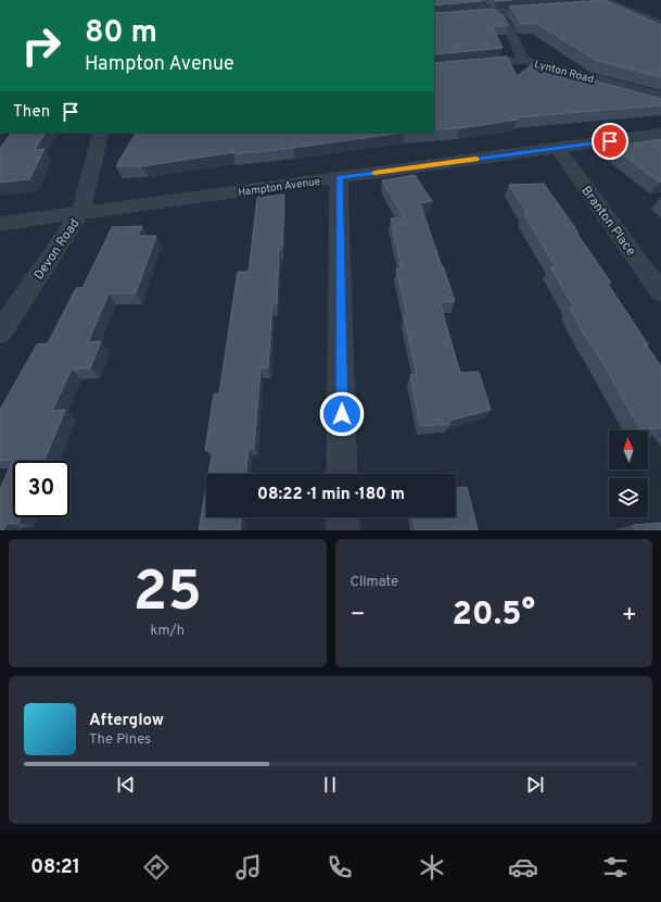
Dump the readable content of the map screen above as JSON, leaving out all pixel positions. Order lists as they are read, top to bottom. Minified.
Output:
{"streets":{"street":["Lynton Road","Hampton Avenue","Branton Place","Devon Road"]},"crossings":[["Hampton Avenue","Branton Place"],["Hampton Avenue","Devon Road"]],"north":"top","page":{"turn":["80 m","Hampton Avenue"],"then":"Then","limit":"30","trip":"08:22 · 1 min · 180 m","tile":[["25","km/h"],"Climate"],"heat":["−","20.5°","+"],"song":["Afterglow","The Pines"],"tabs":"08:21"}}
